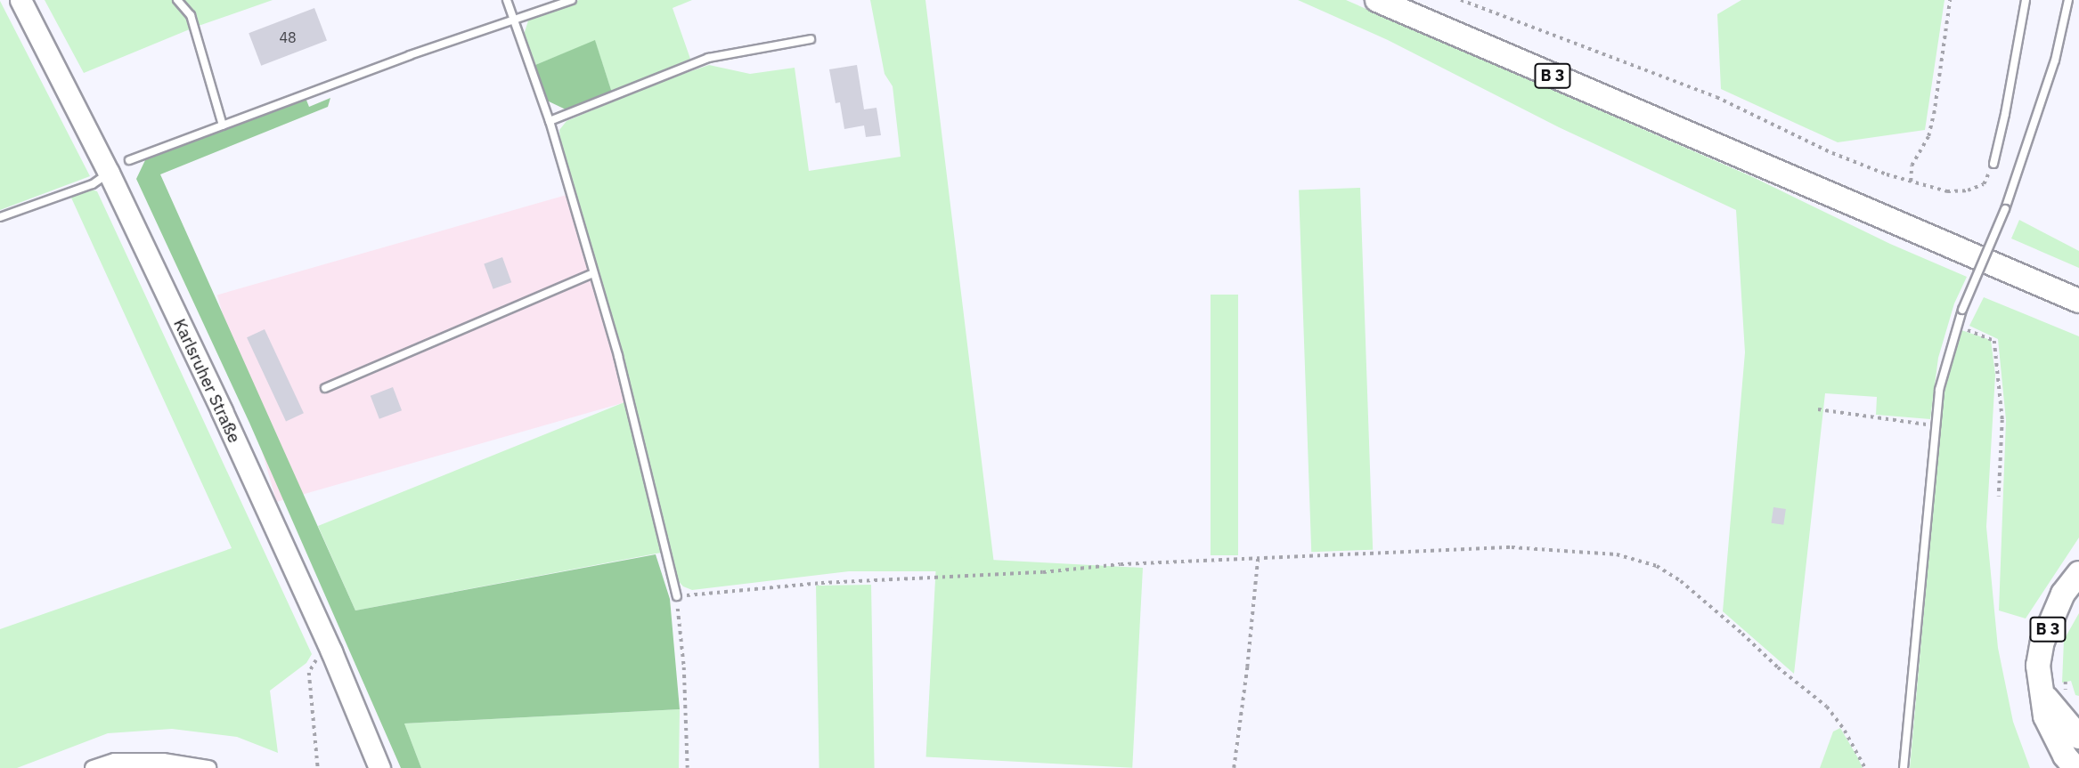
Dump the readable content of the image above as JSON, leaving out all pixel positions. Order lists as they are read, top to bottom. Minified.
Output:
{"streets":{"main road":["B 3","Karlsruher Straße"]},"house_numbers":["48"]}
